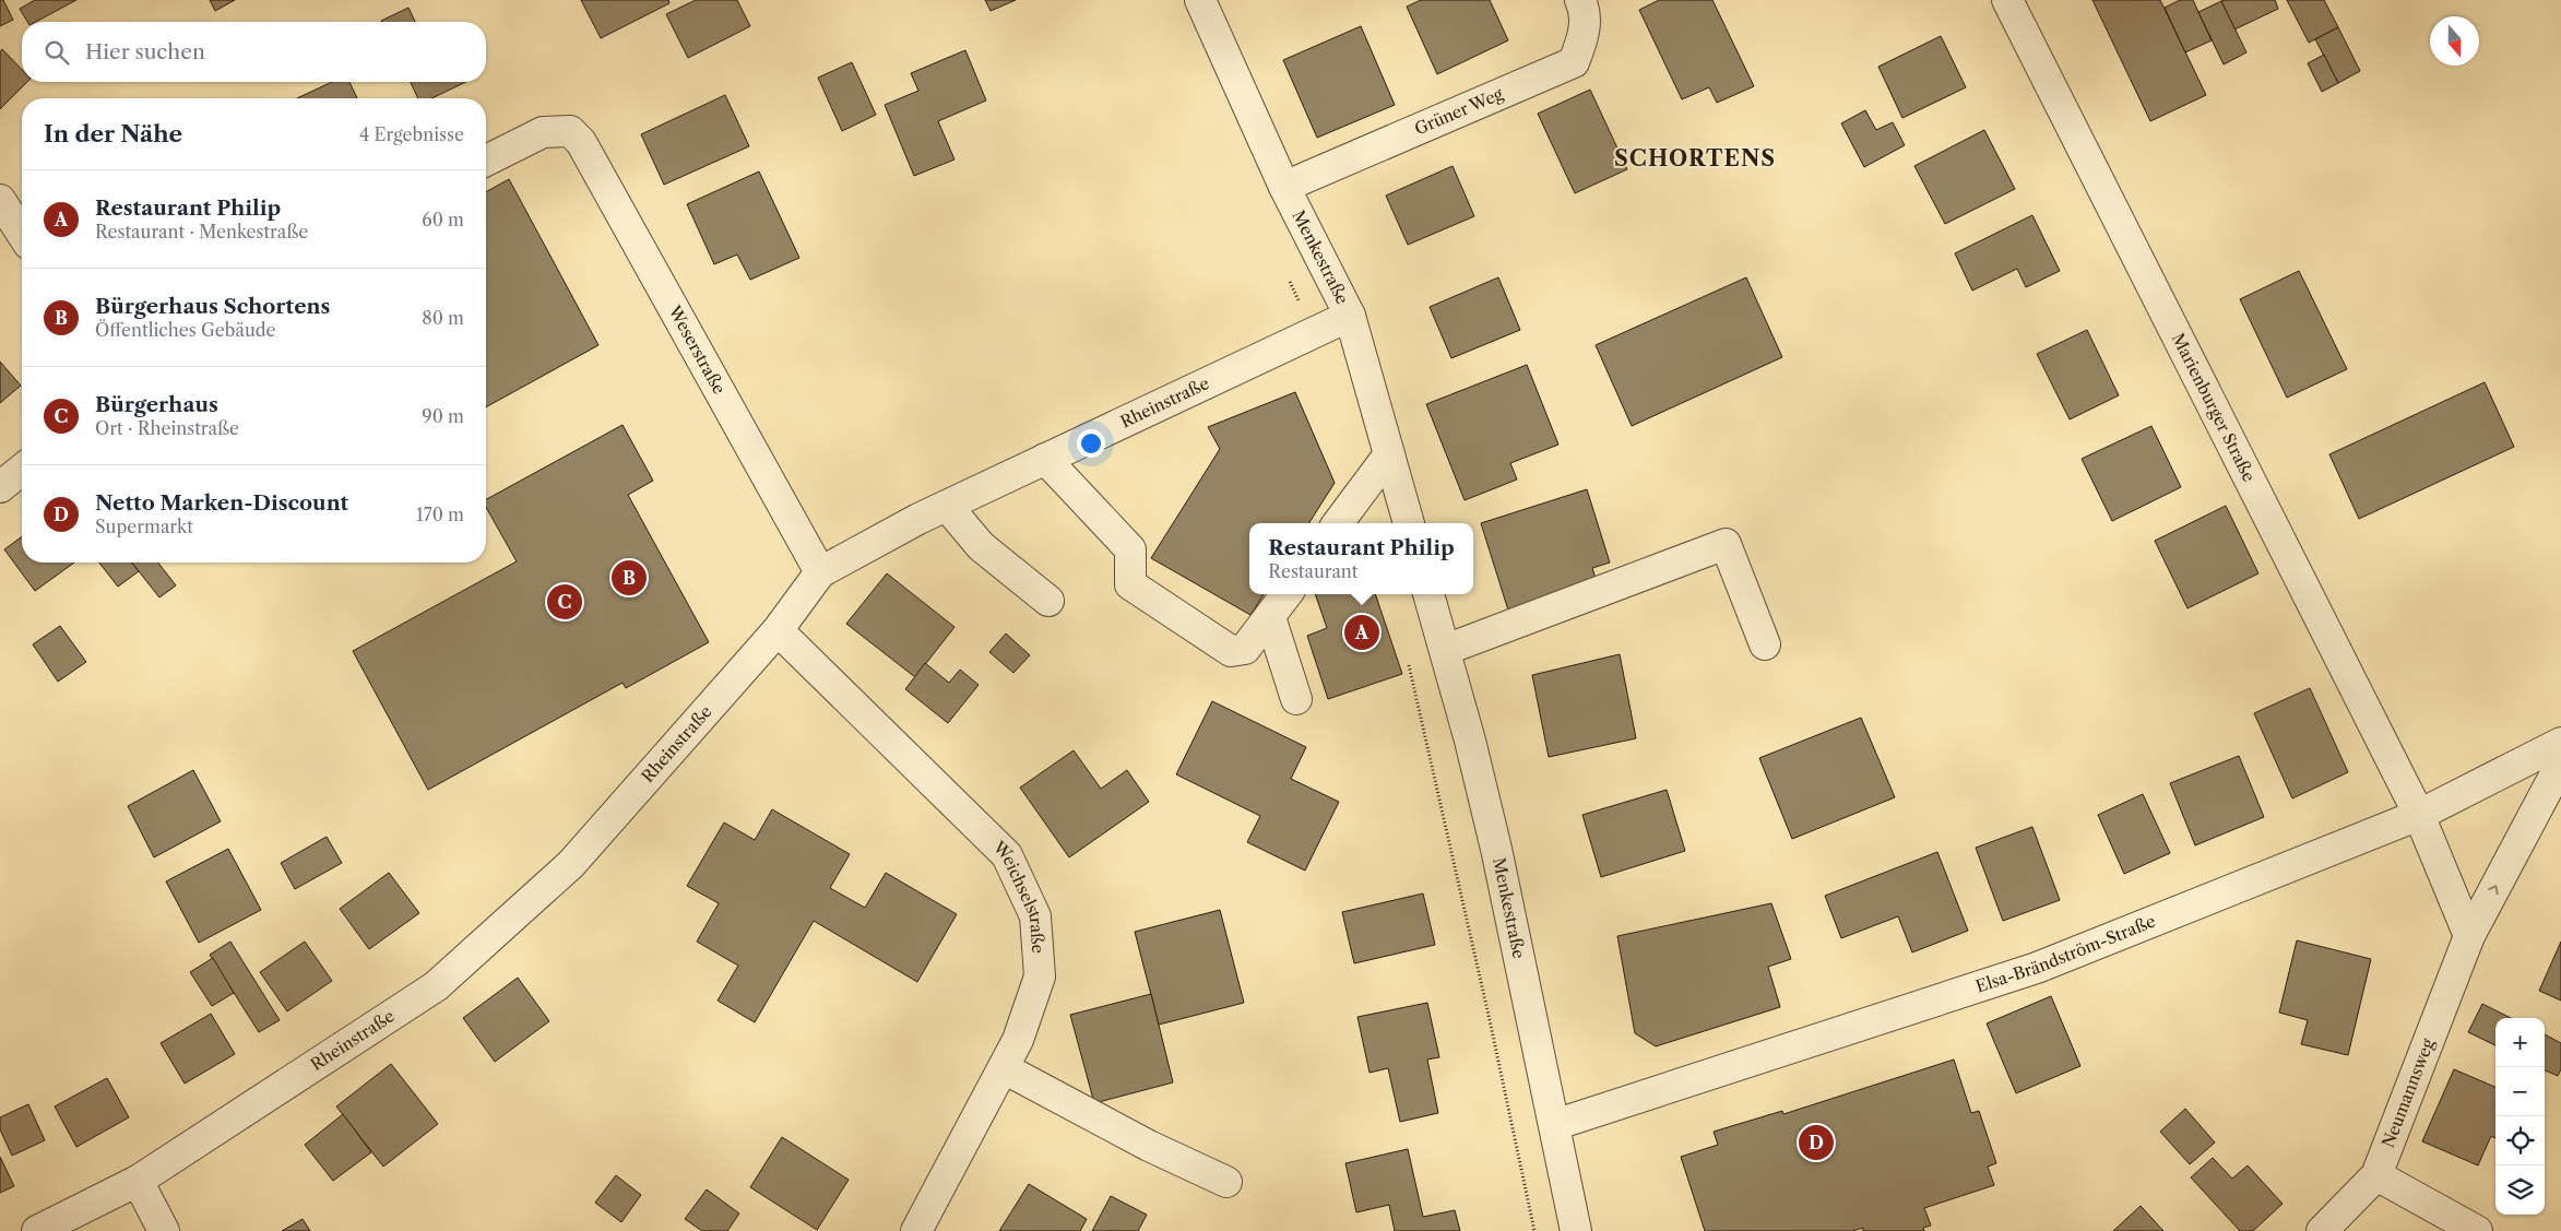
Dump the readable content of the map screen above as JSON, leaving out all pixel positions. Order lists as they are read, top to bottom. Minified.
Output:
{"streets":{"street":["Grüner Weg","Menkestraße","Weserstraße","Rheinstraße","Marienburger Straße","Weichselstraße","Elsa-Brändström-Straße","Neumannsweg"]},"crossings":[["Grüner Weg","Menkestraße"],["Menkestraße","Rheinstraße"],["Menkestraße","Elsa-Brändström-Straße"],["Weserstraße","Rheinstraße"],["Rheinstraße","Weichselstraße"],["Marienburger Straße","Elsa-Brändström-Straße"]],"one_way":["Neumannsweg"],"districts":["SCHORTENS"],"north":"bottom","page":{"search":"Hier suchen","heading":["In der Nähe","4 Ergebnisse"],"list":[{"mark":"A","name":"Restaurant Philip","note":"Restaurant · Menkestraße","value":"60 m"},{"mark":"B","name":"Bürgerhaus Schortens","note":"Öffentliches Gebäude","value":"80 m"},{"mark":"C","name":"Bürgerhaus","note":"Ort · Rheinstraße","value":"90 m"},{"mark":"D","name":"Netto Marken-Discount","note":"Supermarkt","value":"170 m"}],"popup":["Restaurant Philip","Restaurant"],"pins":["B","C","A","D"],"map_buttons":["+","−"]}}
